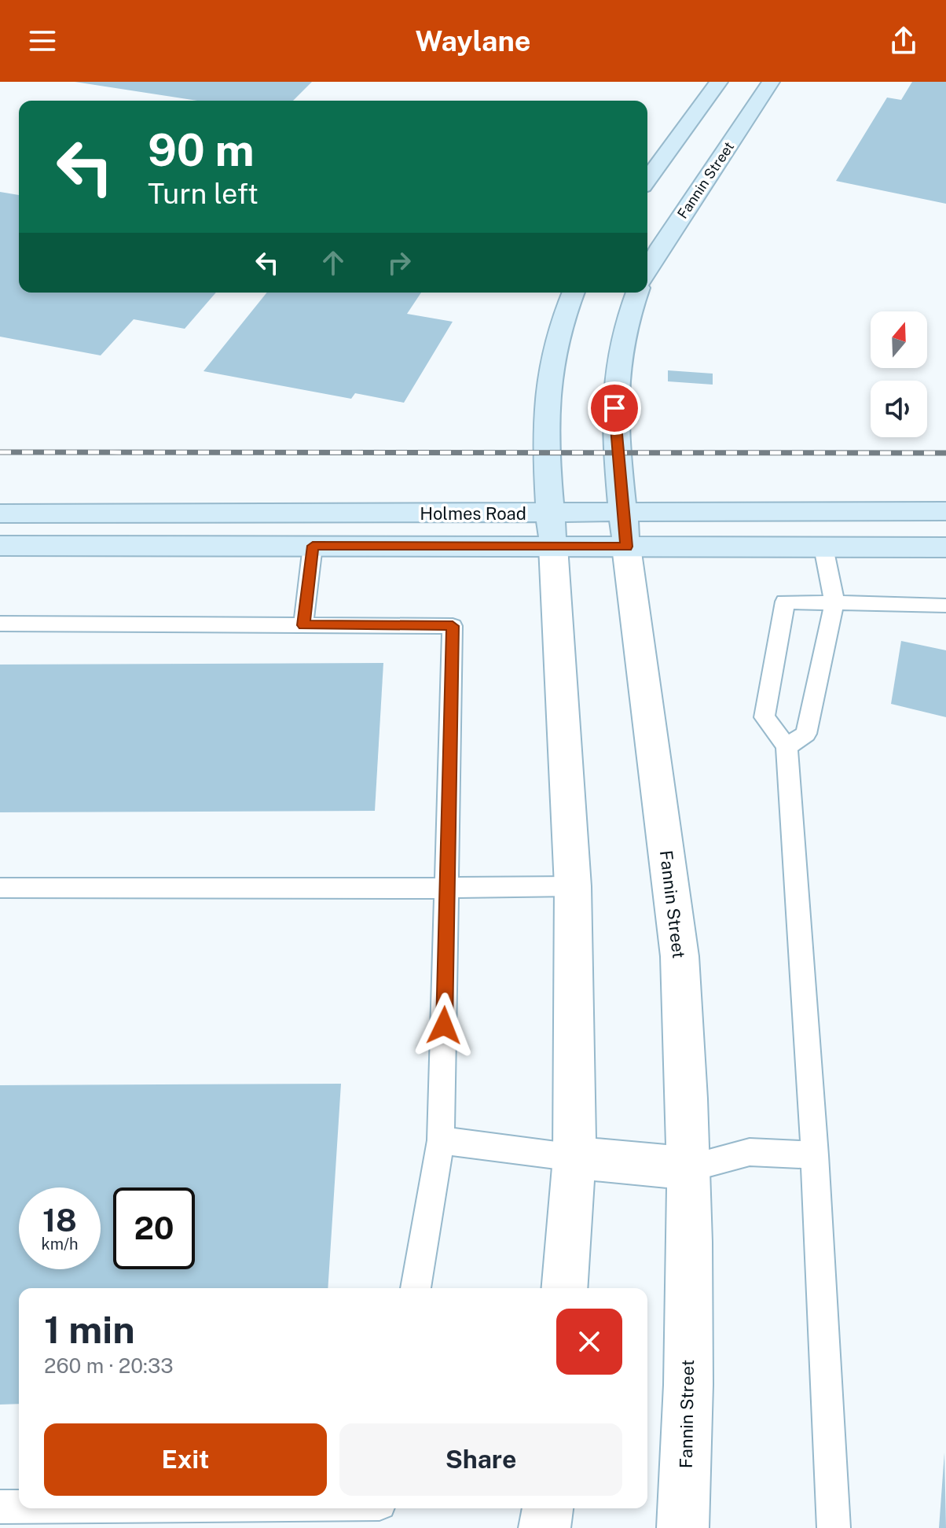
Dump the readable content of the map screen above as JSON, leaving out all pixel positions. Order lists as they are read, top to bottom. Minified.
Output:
{"streets":{"main road":["Fannin Street","Holmes Road"]},"crossings":[["Fannin Street","Holmes Road"]],"north":"top","page":{"header":"Waylane","turn":["90 m","Turn left"],"speed":"18 km/h","limit":"20","heading":["1 min","260 m · 20:33"],"buttons":["Exit","Share"]}}
